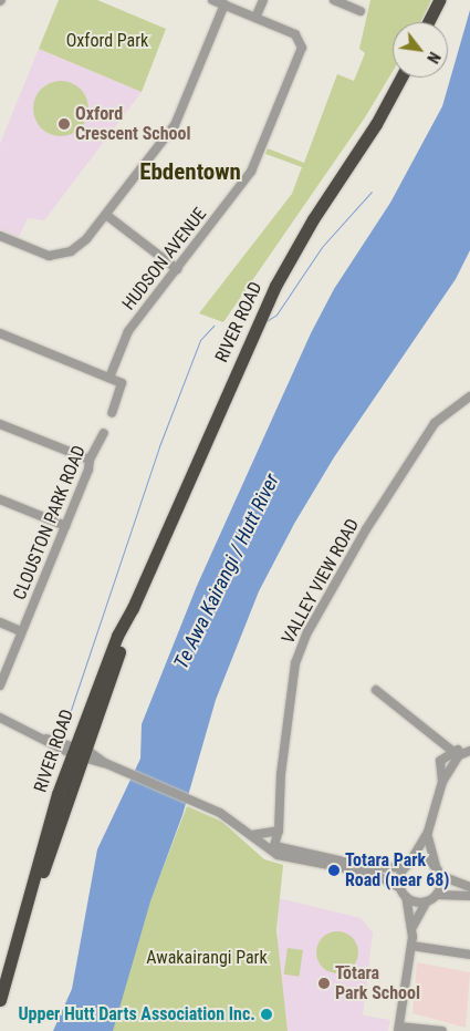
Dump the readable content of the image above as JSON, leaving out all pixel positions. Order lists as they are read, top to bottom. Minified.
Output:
{"streets":{"highway":["RIVER ROAD"],"street":["HUDSON AVENUE","CLOUSTON PARK ROAD","VALLEY VIEW ROAD"]},"districts":["Ebdentown"],"water":["Te Awa Kairangi / Hutt River"],"parks":["Oxford Park","Awakairangi Park"],"places":["Oxford Crescent School","Totara Park Road (near 68)","Tōtara Park School","Upper Hutt Darts Association Inc."],"north":"bottom right"}
